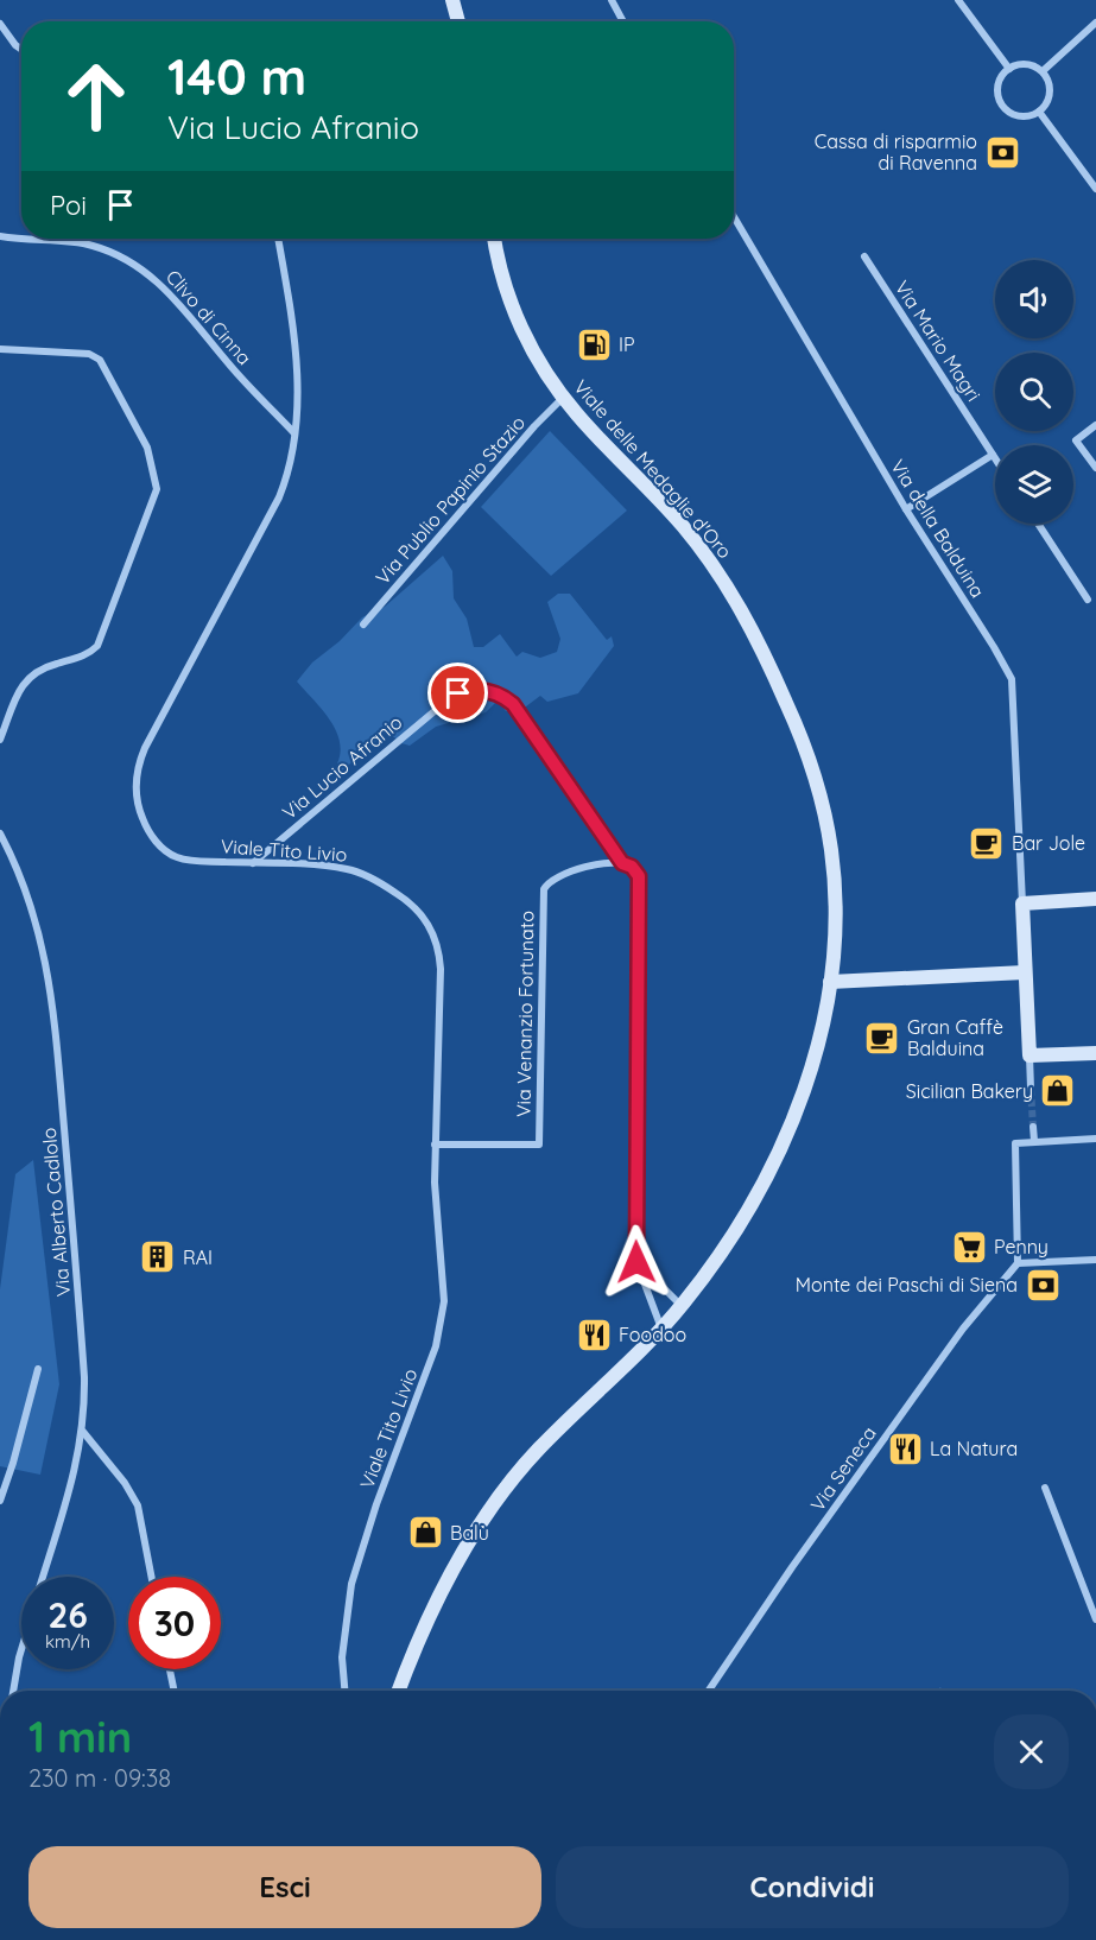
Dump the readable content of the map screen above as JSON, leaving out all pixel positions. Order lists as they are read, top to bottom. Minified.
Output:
{"streets":{"main road":["Viale delle Medaglie d'Oro"],"street":["Clivo di Cinna","Via Mario Magri","Via Publio Papinio Stazio","Via della Balduina","Via Lucio Afranio","Viale Tito Livio","Via Venanzio Fortunato","Via Alberto Cadlolo","Via Seneca"]},"crossings":[["Clivo di Cinna","Viale Tito Livio"],["Viale delle Medaglie d'Oro","Via Publio Papinio Stazio"],["Via Lucio Afranio","Viale Tito Livio"],["Via Lucio Afranio","Via Venanzio Fortunato"],["Viale Tito Livio","Via Venanzio Fortunato"]],"places":{"bank":["Cassa di risparmio di Ravenna","Monte dei Paschi di Siena"],"fuel station":["IP"],"cafe":["Bar Jole","Gran Caffè Balduina"],"shop":["Sicilian Bakery","Balù"],"supermarket":["Penny"],"building":["RAI"],"restaurant":["Foodoo","La Natura"]},"page":{"turn":["140 m","Via Lucio Afranio"],"then":"Poi","speed":"26 km/h","limit":"30","heading":["1 min","230 m · 09:38"],"buttons":["Esci","Condividi"]}}
